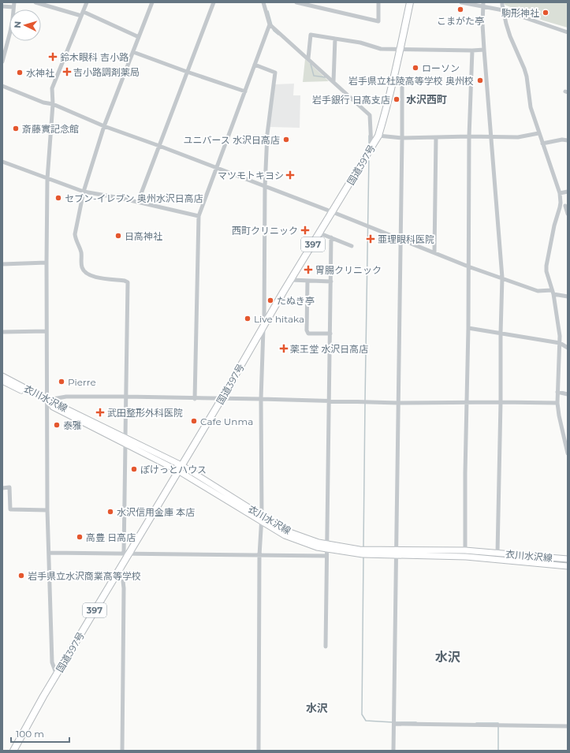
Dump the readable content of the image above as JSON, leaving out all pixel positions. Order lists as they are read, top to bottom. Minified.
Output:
{"streets":{"highway":["国道397号","397"],"main road":["衣川水沢線"]},"crossings":[["国道397号","衣川水沢線"]],"districts":["水沢西町","水沢","水沢"],"places":{"other":["こまがた亭","駒形神社","ローソン","水神社","岩手県立杜陵高等学校 奥州校","岩手銀行 日高支店","斎藤實記念館","ユニバース 水沢日高店","セブン-イレブン 奥州水沢日高店","日高神社","たぬき亭","Live hitaka","Pierre","Cafe Unma","泰雅","ぽけっとハウス","水沢信用金庫 本店","高豊 日高店","岩手県立水沢商業高等学校"],"health":["鈴木眼科 吉小路","吉小路調剤薬局","マツモトキヨシ","西町クリニック","亜理眼科医院","胃腸クリニック","薬王堂 水沢日高店","武田整形外科医院"]},"scale_bar":"100 m","north":"left"}
